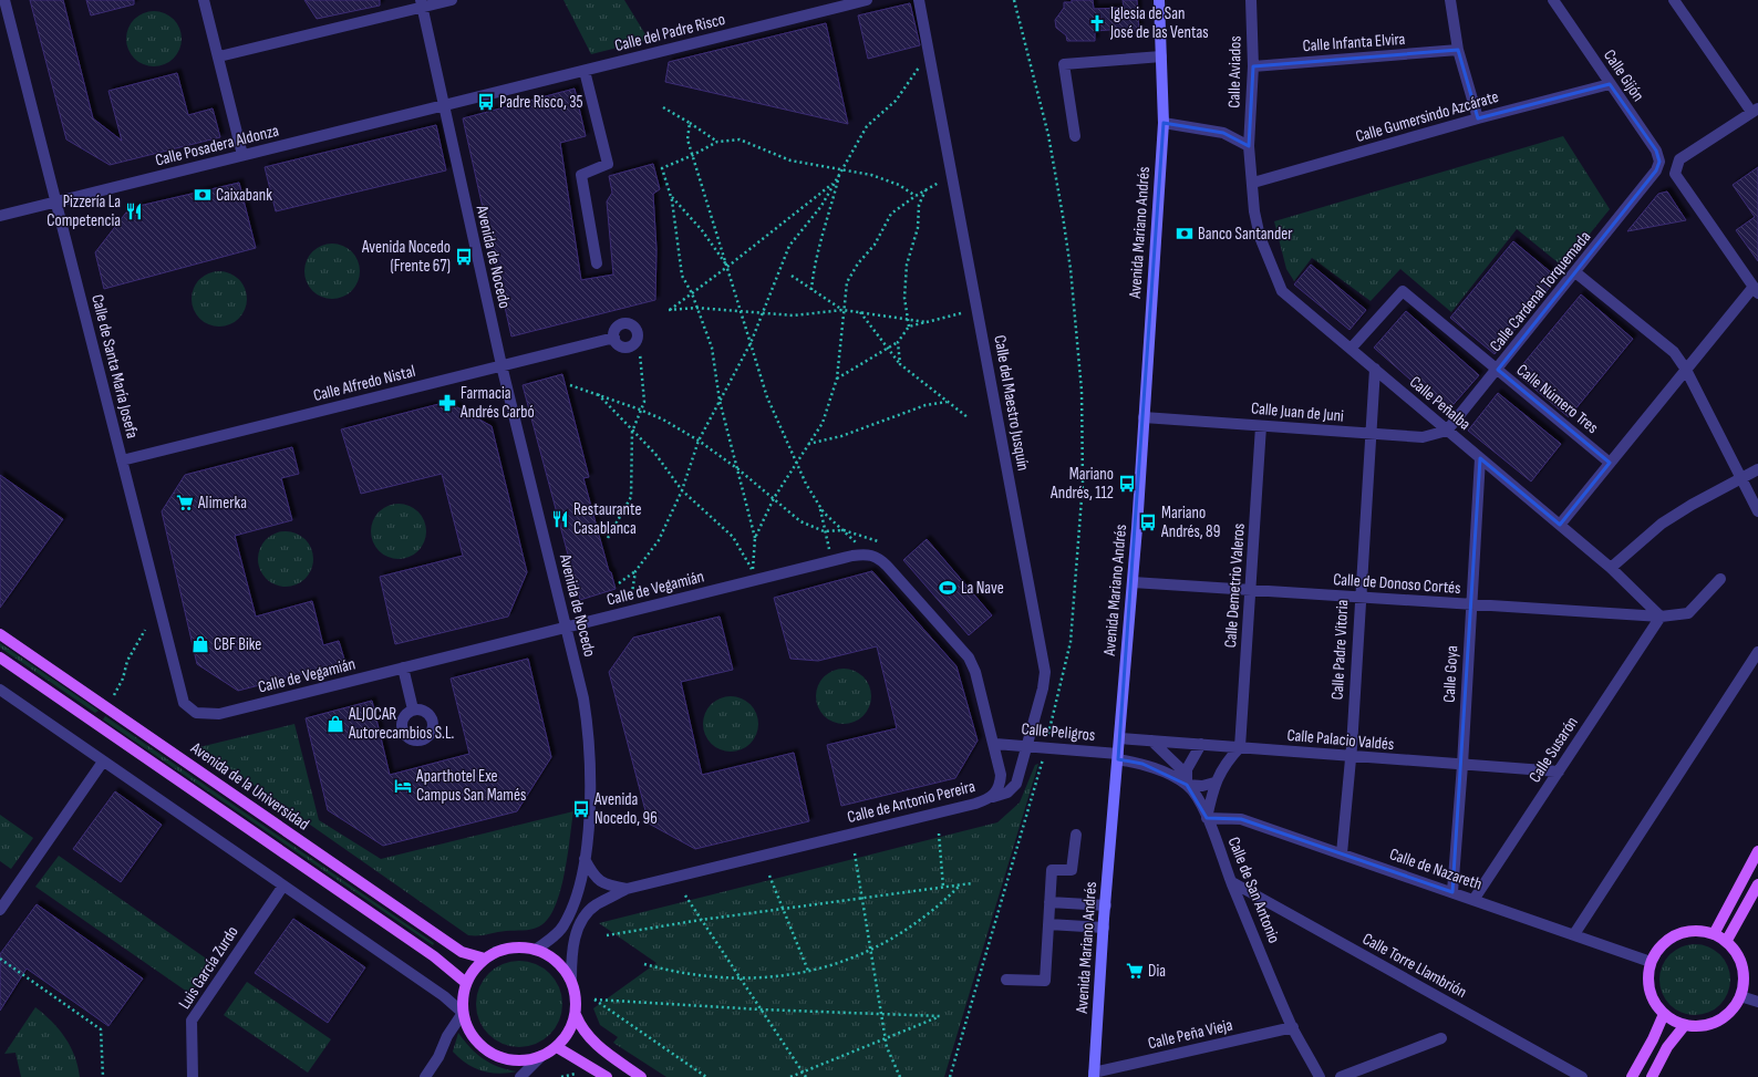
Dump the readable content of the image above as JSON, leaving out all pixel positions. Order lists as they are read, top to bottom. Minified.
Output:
{"streets":{"main road":["Avenida Mariano Andrés","Avenida de la Universidad"],"street":["Calle del Padre Risco","Calle Infanta Elvira","Calle Aviados","Calle Gijón","Calle Gumersindo Azcárate","Calle Posadera Aldonza","Avenida de Nocedo","Calle Cardenal Torquemada","Calle de Santa María Josefa","Calle Alfredo Nistal","Calle Número Tres","Calle del Maestro Jusquín","Calle Peñalba","Calle Juan de Juni","Calle de Donoso Cortés","Calle Demetrio Valeros","Calle de Vegamián","Calle Padre Vitoria","Calle Goya","Calle Peligros","Calle Palacio Valdés","Calle Susarón","Calle de Antonio Pereira","Calle de Nazareth","Calle de San Antonio","Calle Torre Llambrión","Luis García Zurdo","Calle Peña Vieja"]},"crossings":[["Calle del Padre Risco","Calle Posadera Aldonza"],["Calle del Padre Risco","Avenida de Nocedo"],["Calle Infanta Elvira","Calle Aviados"],["Calle Aviados","Calle Gumersindo Azcárate"],["Calle Aviados","Calle Peñalba"],["Calle Gijón","Calle Gumersindo Azcárate"],["Calle Gijón","Calle Cardenal Torquemada"],["Calle Gumersindo Azcárate","Calle Peñalba"],["Calle Posadera Aldonza","Avenida de Nocedo"],["Calle Posadera Aldonza","Calle de Santa María Josefa"],["Avenida Mariano Andrés","Calle Juan de Juni"],["Avenida Mariano Andrés","Calle de Donoso Cortés"],["Avenida Mariano Andrés","Calle Peligros"],["Avenida Mariano Andrés","Calle Palacio Valdés"],["Avenida Mariano Andrés","Calle Peña Vieja"],["Avenida de Nocedo","Calle Alfredo Nistal"],["Avenida de Nocedo","Calle de Vegamián"],["Avenida de Nocedo","Avenida de la Universidad"],["Avenida de Nocedo","Calle de Antonio Pereira"],["Calle Cardenal Torquemada","Calle Número Tres"],["Calle Cardenal Torquemada","Calle Peñalba"],["Calle Cardenal Torquemada","Calle Juan de Juni"],["Calle de Santa María Josefa","Calle Alfredo Nistal"],["Calle de Santa María Josefa","Calle de Vegamián"],["Calle Número Tres","Calle Peñalba"],["Calle del Maestro Jusquín","Calle Peligros"],["Calle del Maestro Jusquín","Calle de Antonio Pereira"],["Calle Peñalba","Calle Juan de Juni"],["Calle Peñalba","Calle de Donoso Cortés"],["Calle Peñalba","Calle Padre Vitoria"],["Calle Peñalba","Calle Goya"],["Calle Peñalba","Calle Susarón"],["Calle Juan de Juni","Calle Demetrio Valeros"],["Calle Juan de Juni","Calle Padre Vitoria"],["Calle de Donoso Cortés","Calle Demetrio Valeros"],["Calle de Donoso Cortés","Calle Padre Vitoria"],["Calle de Donoso Cortés","Calle Goya"],["Calle de Donoso Cortés","Calle Susarón"],["Calle Demetrio Valeros","Calle Palacio Valdés"],["Calle de Vegamián","Calle de Antonio Pereira"],["Calle Padre Vitoria","Calle Palacio Valdés"],["Calle Padre Vitoria","Calle de Nazareth"],["Calle Goya","Calle Palacio Valdés"],["Calle Goya","Calle de Nazareth"],["Calle Peligros","Calle de Antonio Pereira"],["Calle Palacio Valdés","Calle Susarón"],["Calle Palacio Valdés","Calle de San Antonio"],["Calle Susarón","Calle de Nazareth"],["Avenida de la Universidad","Calle de Antonio Pereira"],["Calle de Nazareth","Calle de San Antonio"],["Calle de San Antonio","Calle Torre Llambrión"],["Calle de San Antonio","Calle Peña Vieja"]],"places":{"church":["Iglesia de San José de las Ventas"],"bus stop":["Padre Risco, 35","Avenida Nocedo (Frente 67)","Mariano Andrés, 112","Mariano Andrés, 89","Avenida Nocedo, 96"],"bank":["Caixabank","Banco Santander"],"restaurant":["Pizzería La Competencia","Restaurante Casablanca"],"pharmacy":["Farmacia Andrés Carbó"],"supermarket":["Alimerka","Dia"],"sports":["La Nave"],"shop":["CBF Bike","ALJOCAR Autorecambios S.L."],"hotel":["Aparthotel Exe Campus San Mamés"]}}
